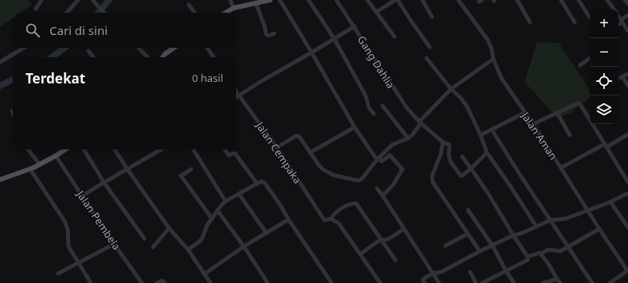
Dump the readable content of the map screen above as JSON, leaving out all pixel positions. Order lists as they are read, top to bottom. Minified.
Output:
{"streets":{"street":["Gang Dahlia","Jalan Aman","Jalan Cempaka","Jalan Pembela"]},"page":{"map_buttons":["+","−"],"search":"Cari di sini","heading":["Terdekat","0 hasil"]}}
